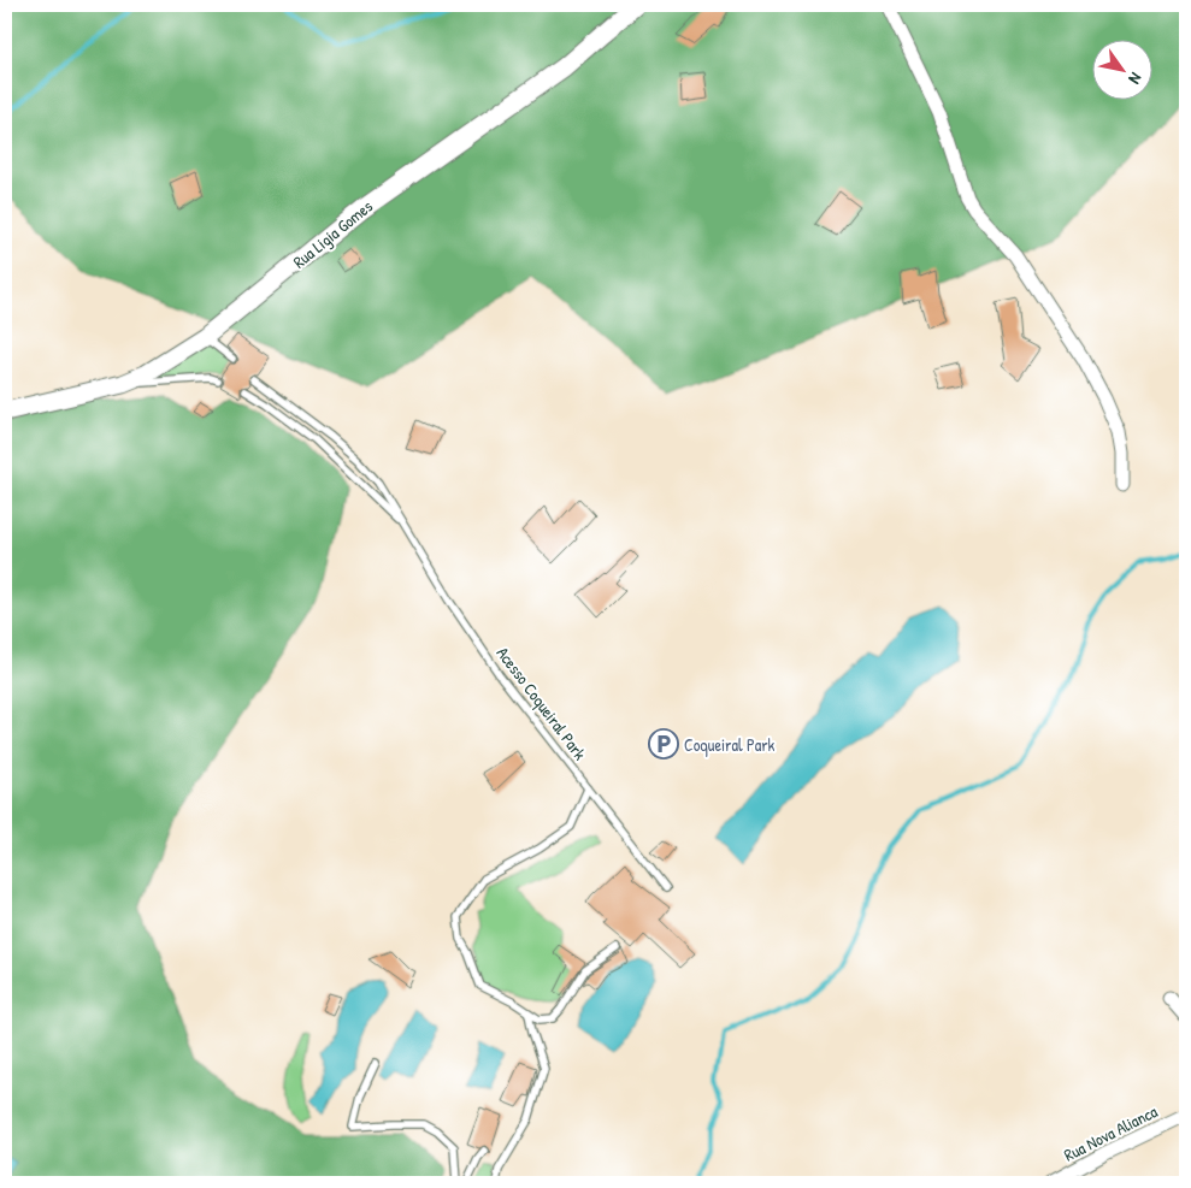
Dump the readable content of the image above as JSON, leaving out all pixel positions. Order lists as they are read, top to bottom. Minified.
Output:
{"streets":{"street":["Rua Ligia Gomes","Rua Nova Alianca"],"lane":["Acesso Coqueiral Park"]},"places":{"parking":["Coqueiral Park"]},"north":"bottom right"}
